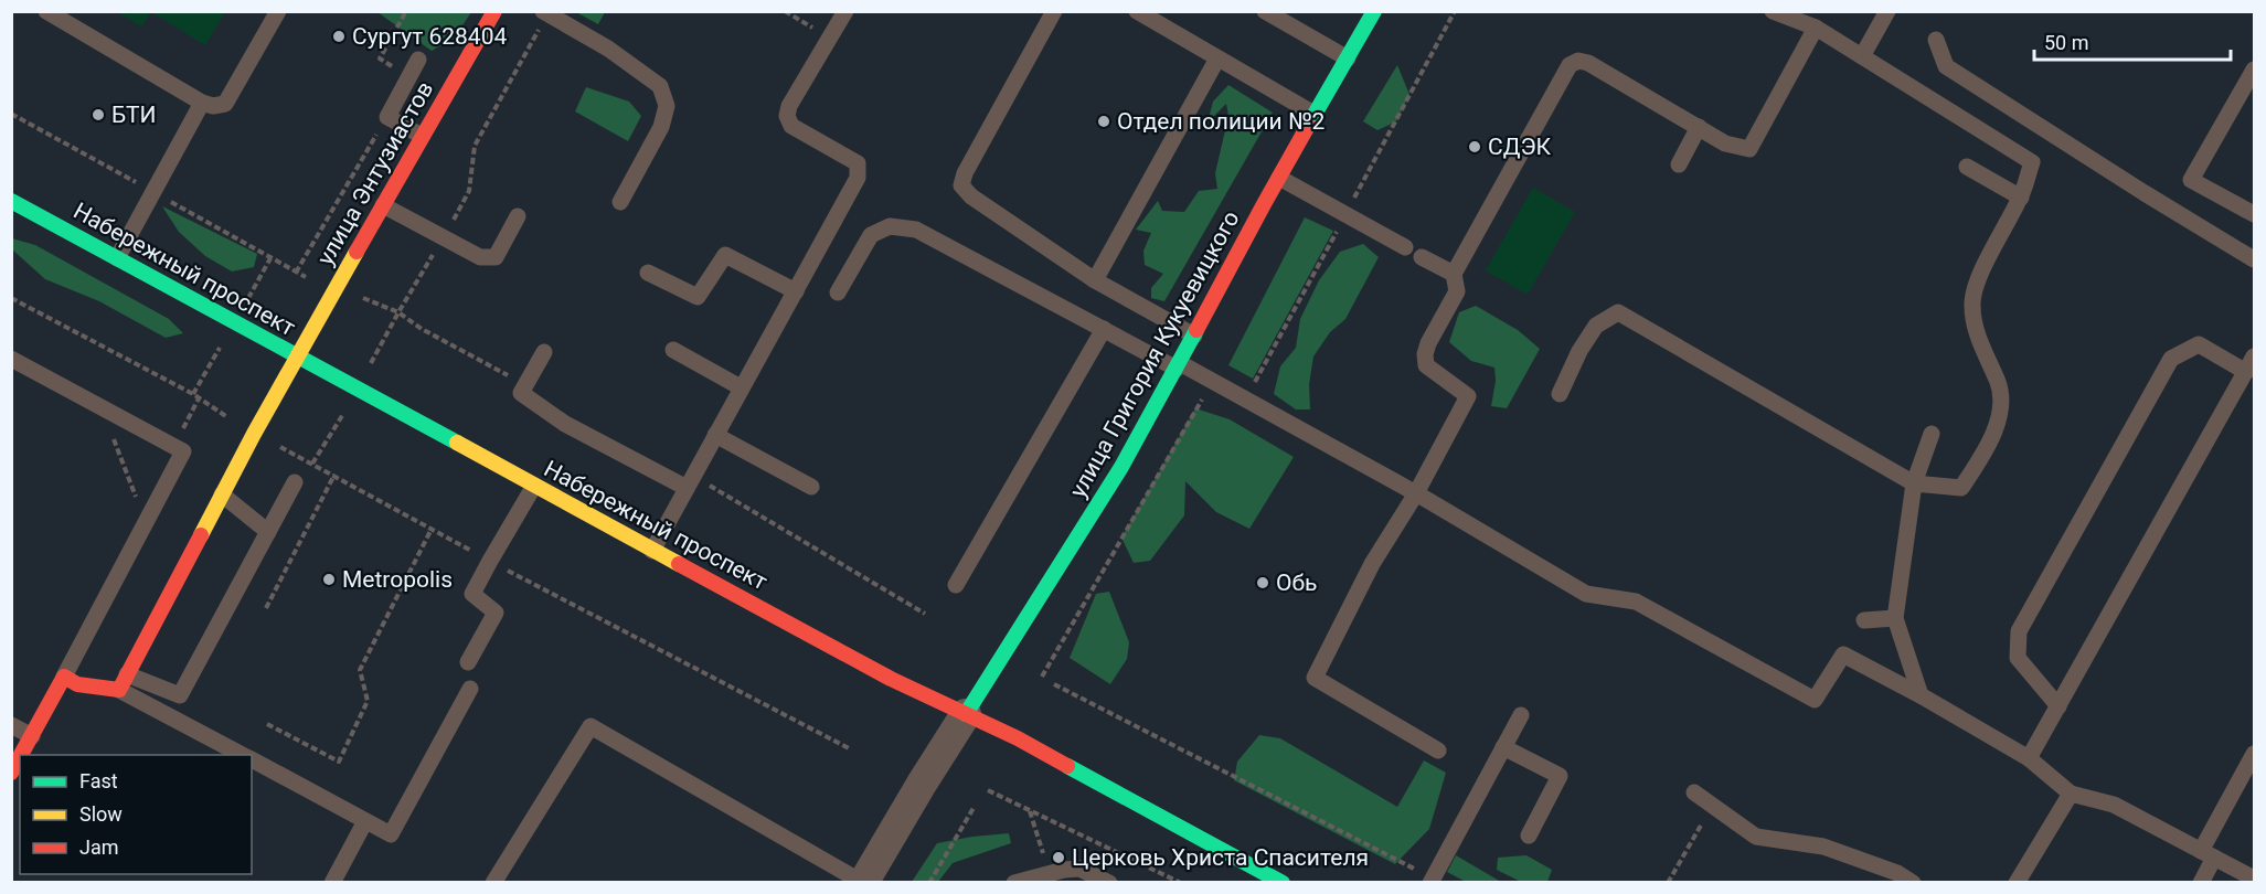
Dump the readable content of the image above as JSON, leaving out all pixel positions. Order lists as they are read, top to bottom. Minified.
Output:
{"streets":{"main road":["улица Энтузиастов","Набережный проспект","улица Григория Кукуевицкого"]},"crossings":[["улица Энтузиастов","Набережный проспект"],["Набережный проспект","улица Григория Кукуевицкого"]],"places":["Сургут 628404","БТИ","Отдел полиции №2","СДЭК","Metropolis","Обь","Церковь Христа Спасителя"],"legend":["Fast","Slow","Jam"],"scale_bar":"50 m"}
